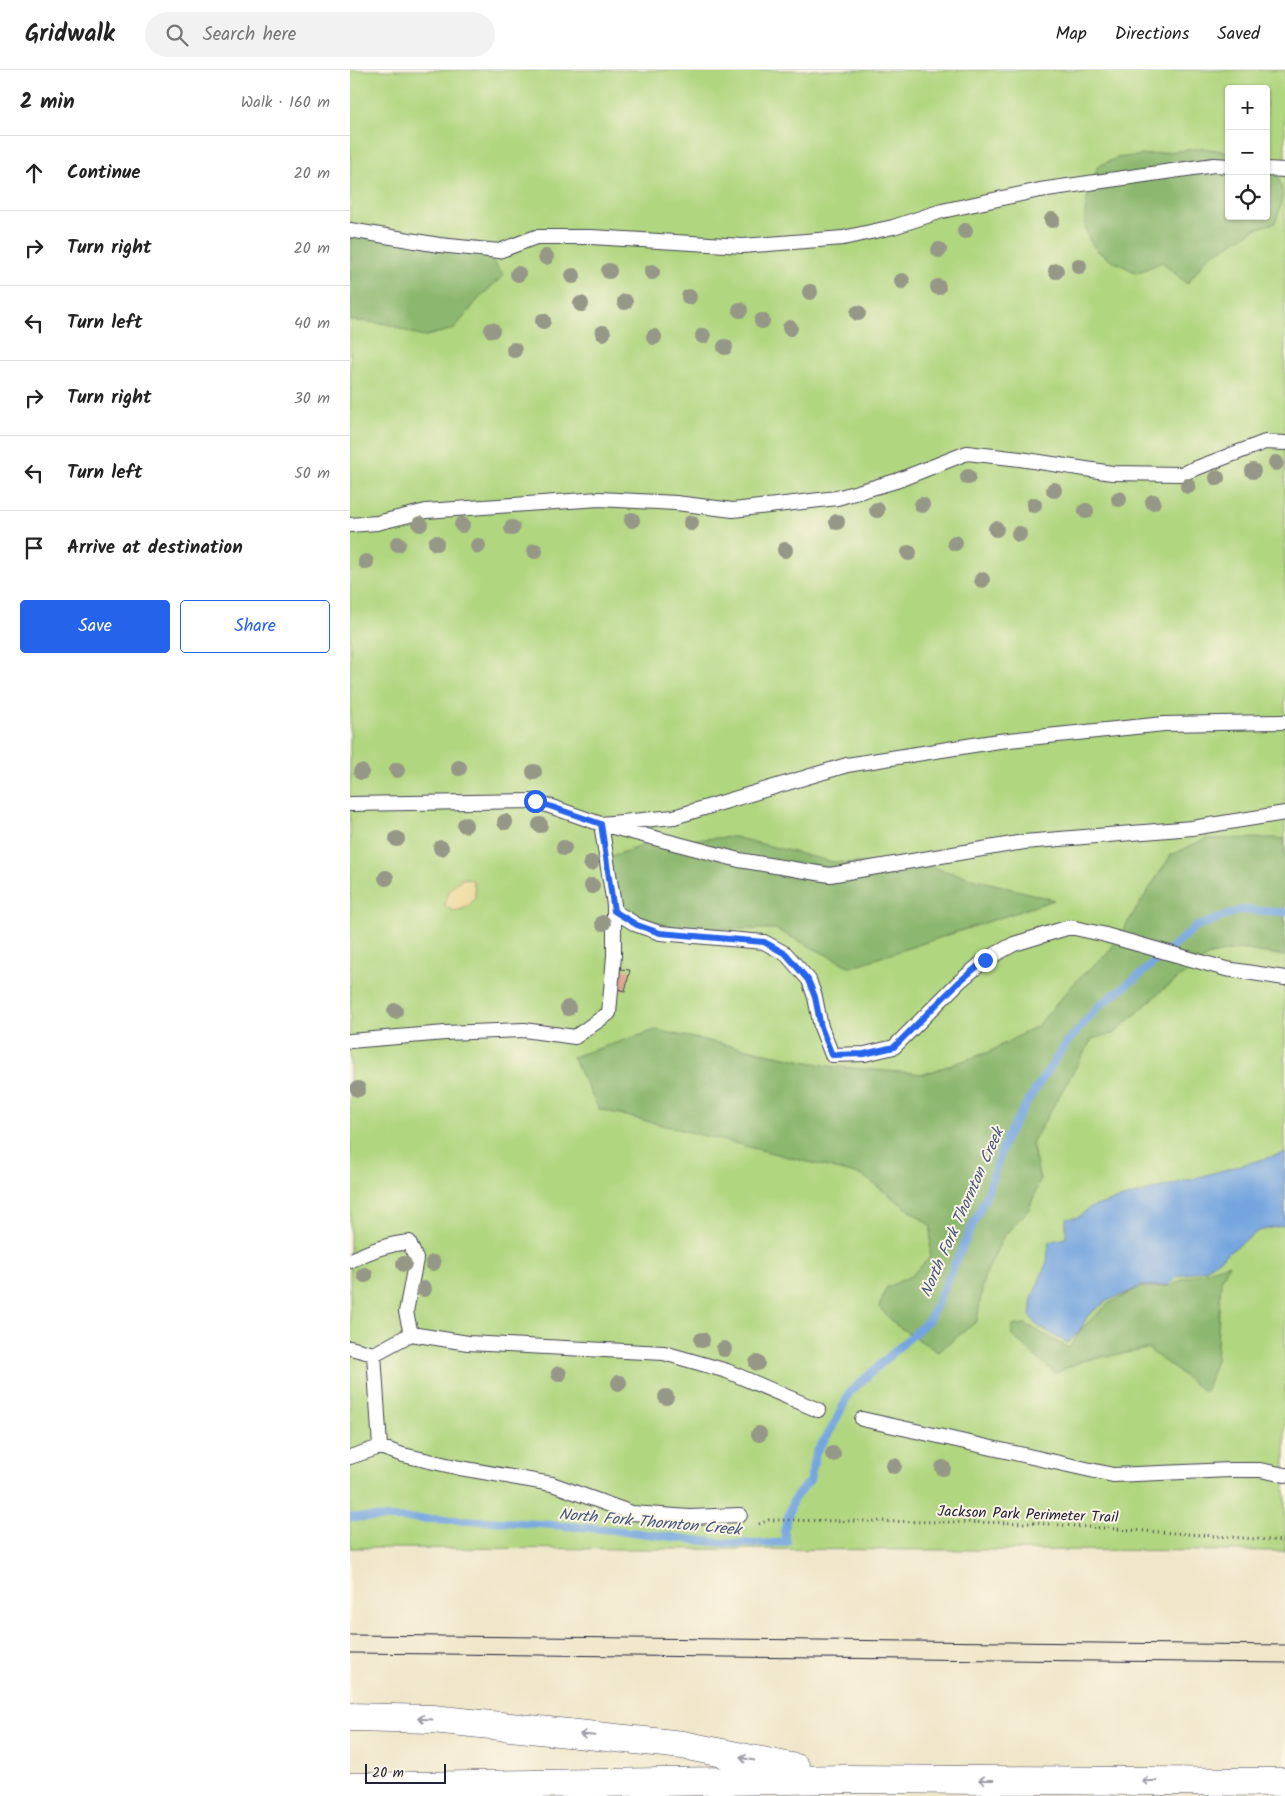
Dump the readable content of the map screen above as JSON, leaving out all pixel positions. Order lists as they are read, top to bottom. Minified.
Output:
{"streets":{"path":["Jackson Park Perimeter Trail"]},"water":["North Fork Thornton Creek"],"scale_bar":"20 m","page":{"header":"Gridwalk","search":"Search here","nav":["Map","Directions","Saved"],"heading":["2 min","Walk · 160 m"],"map_buttons":["+","−"],"list":[["Continue","20 m"],["Turn right","20 m"],["Turn left","40 m"],["Turn right","30 m"],["Turn left","50 m"],"Arrive at destination"],"buttons":["Save","Share"],"scale":"20 m"}}
